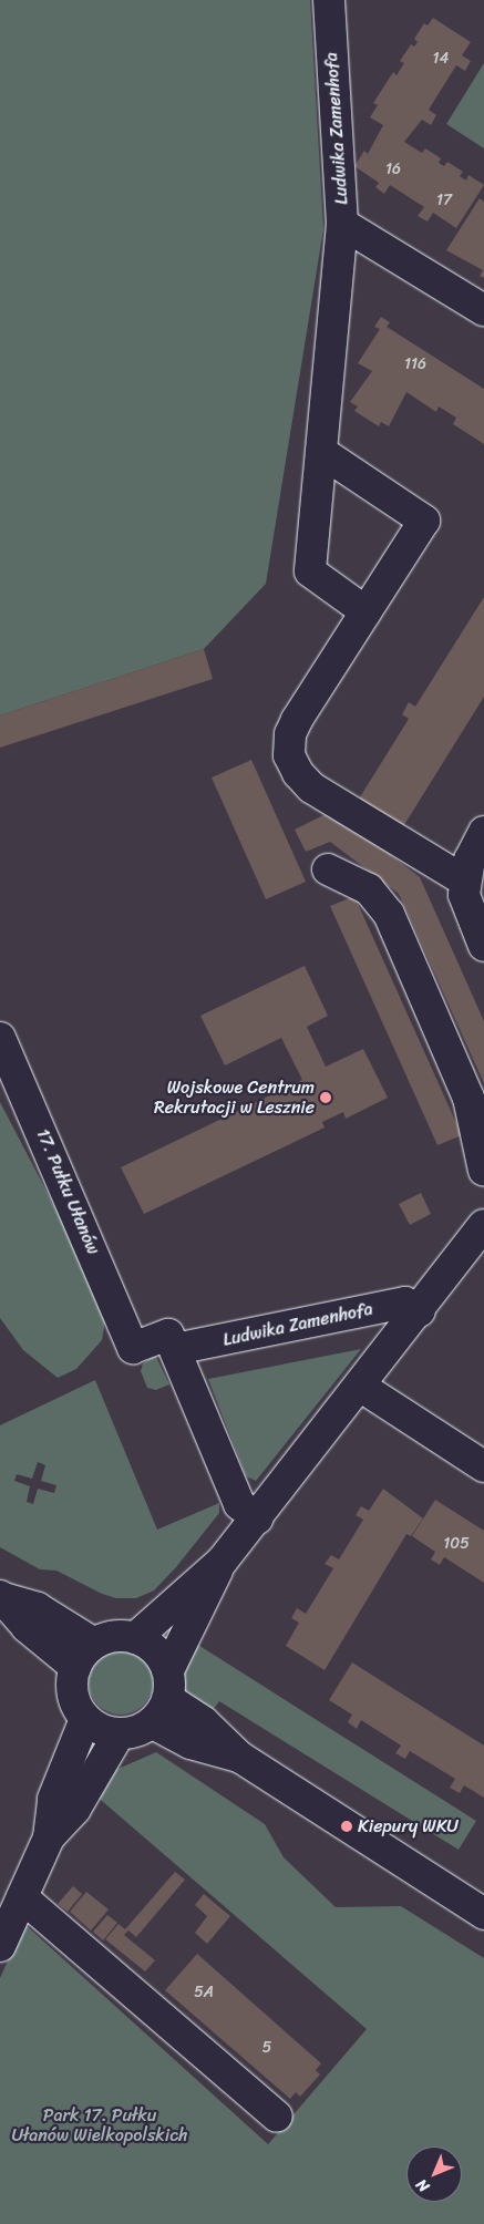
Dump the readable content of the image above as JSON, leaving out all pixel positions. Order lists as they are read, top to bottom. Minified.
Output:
{"streets":{"street":["Ludwika Zamenhofa","17. Pułku Ułanów"]},"crossings":[["Ludwika Zamenhofa","17. Pułku Ułanów"]],"parks":["Park 17. Pułku Ułanów Wielkopolskich"],"places":["Wojskowe Centrum Rekrutacji w Lesznie","Kiepury WKU"],"house_numbers":["14","16","17","116","105","5A","5"],"north":"bottom left"}
